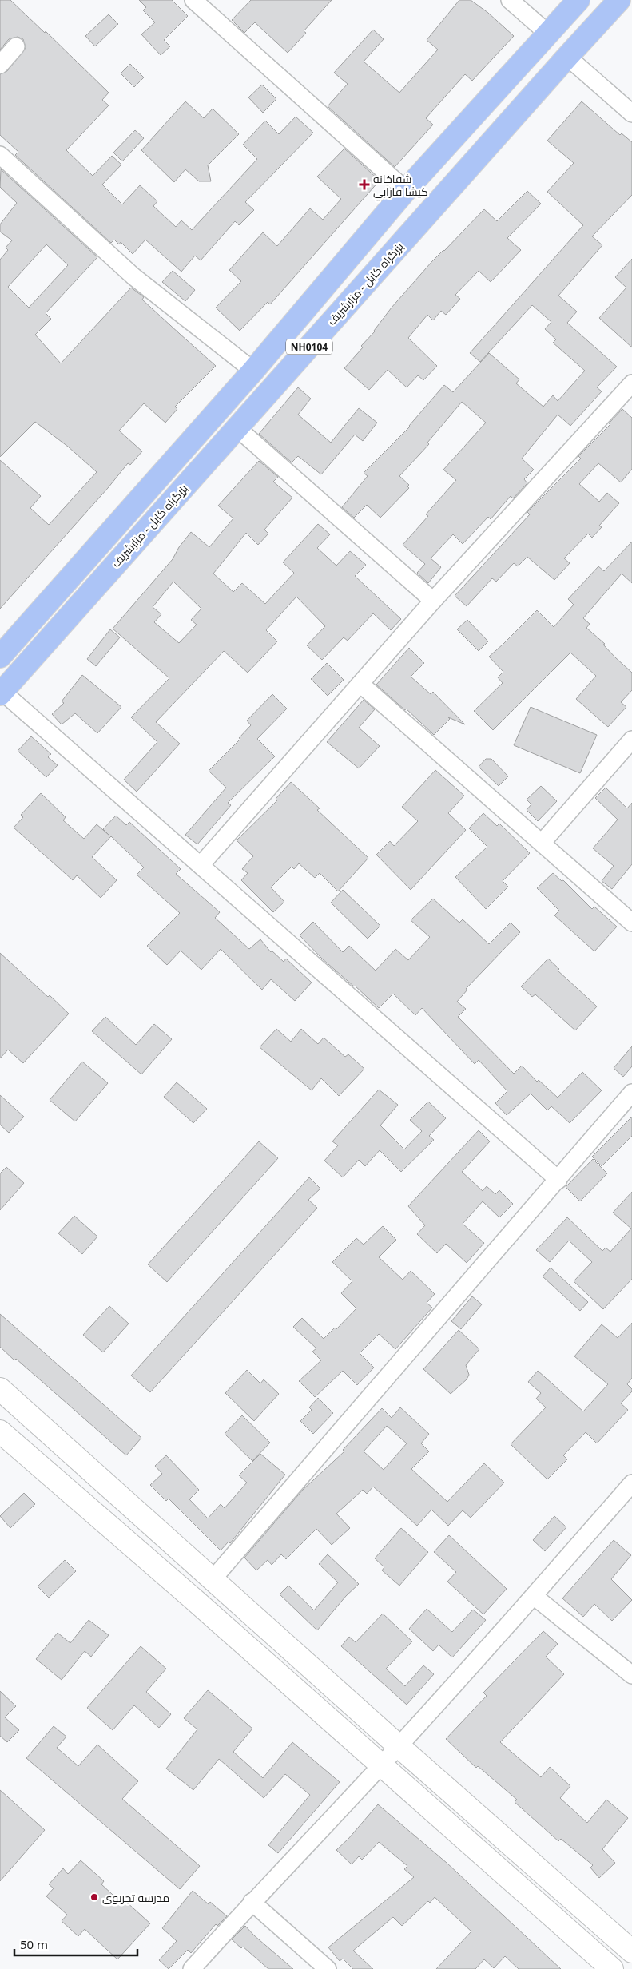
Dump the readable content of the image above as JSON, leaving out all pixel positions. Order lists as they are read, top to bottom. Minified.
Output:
{"streets":{"highway":["بزرگراه کابل - مزارشریف","NH0104"]},"places":{"health":["شفاخانه كيشا فارابي"],"other":["مدرسه تجربوى"]},"scale_bar":"50 m"}
